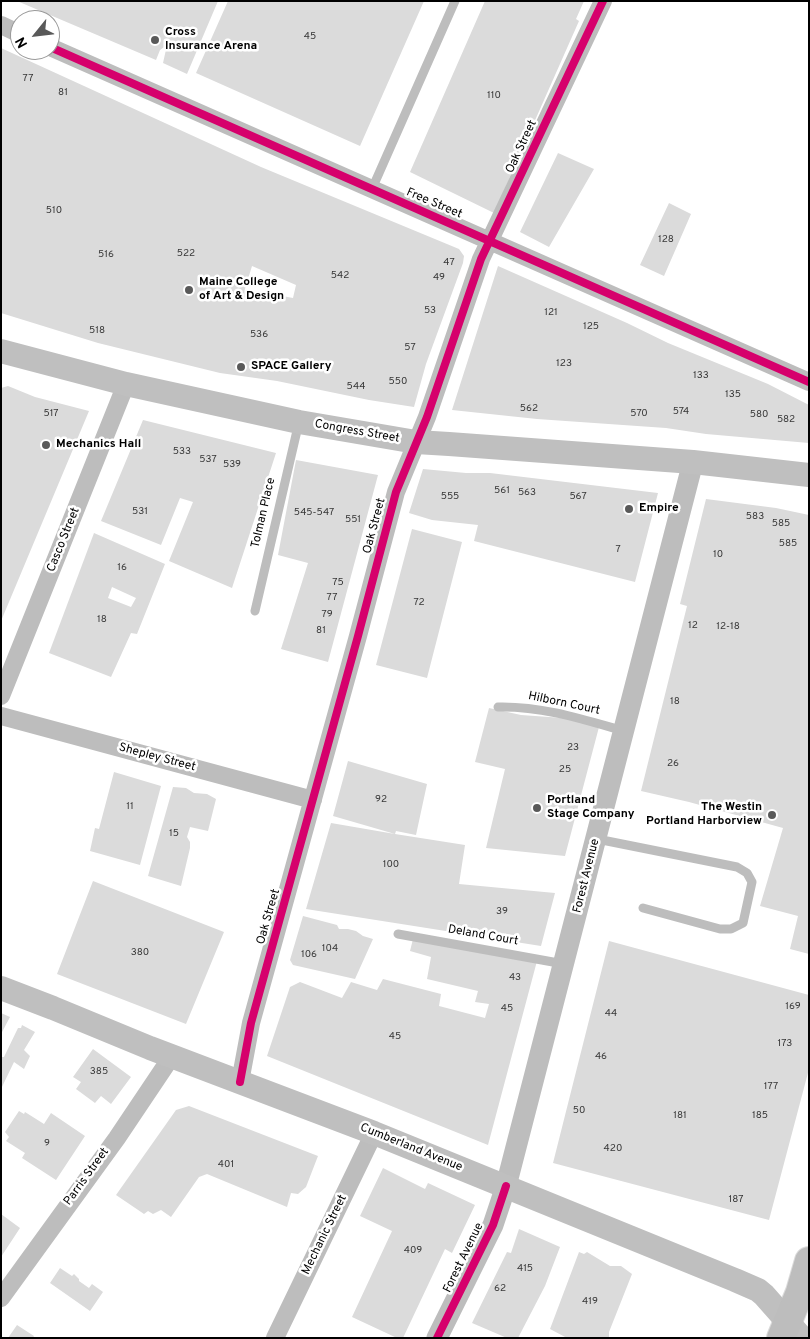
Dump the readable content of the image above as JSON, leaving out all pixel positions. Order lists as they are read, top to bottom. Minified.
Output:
{"streets":{"main road":["Congress Street","Cumberland Avenue"],"street":["Oak Street","Free Street","Casco Street","Shepley Street","Forest Avenue","Parris Street","Mechanic Street"],"lane":["Tolman Place","Hilborn Court","Deland Court"]},"crossings":[["Oak Street","Free Street"],["Oak Street","Congress Street"],["Oak Street","Shepley Street"],["Oak Street","Cumberland Avenue"],["Congress Street","Tolman Place"],["Congress Street","Casco Street"],["Congress Street","Forest Avenue"],["Hilborn Court","Forest Avenue"],["Forest Avenue","Deland Court"],["Forest Avenue","Cumberland Avenue"],["Cumberland Avenue","Parris Street"],["Cumberland Avenue","Mechanic Street"]],"places":["Cross Insurance Arena","Maine College of Art & Design","SPACE Gallery","Mechanics Hall","Empire","Portland Stage Company","The Westin Portland Harborview"],"house_numbers":["45","77","81","110","510","128","522","516","47","542","49","53","121","125","518","536","57","123","133","550","544","135","562","574","517","570","580","582","533","537","539","561","563","555","567","531","545-547","583","551","585","585","7","10","16","75","77","72","79","18","12","12-18","81","18","23","26","25","92","11","15","100","39","104","380","106","43","169","45","44","45","173","46","385","177","50","181","185","9","420","401","187","409","415","62","419"],"north":"bottom left"}
